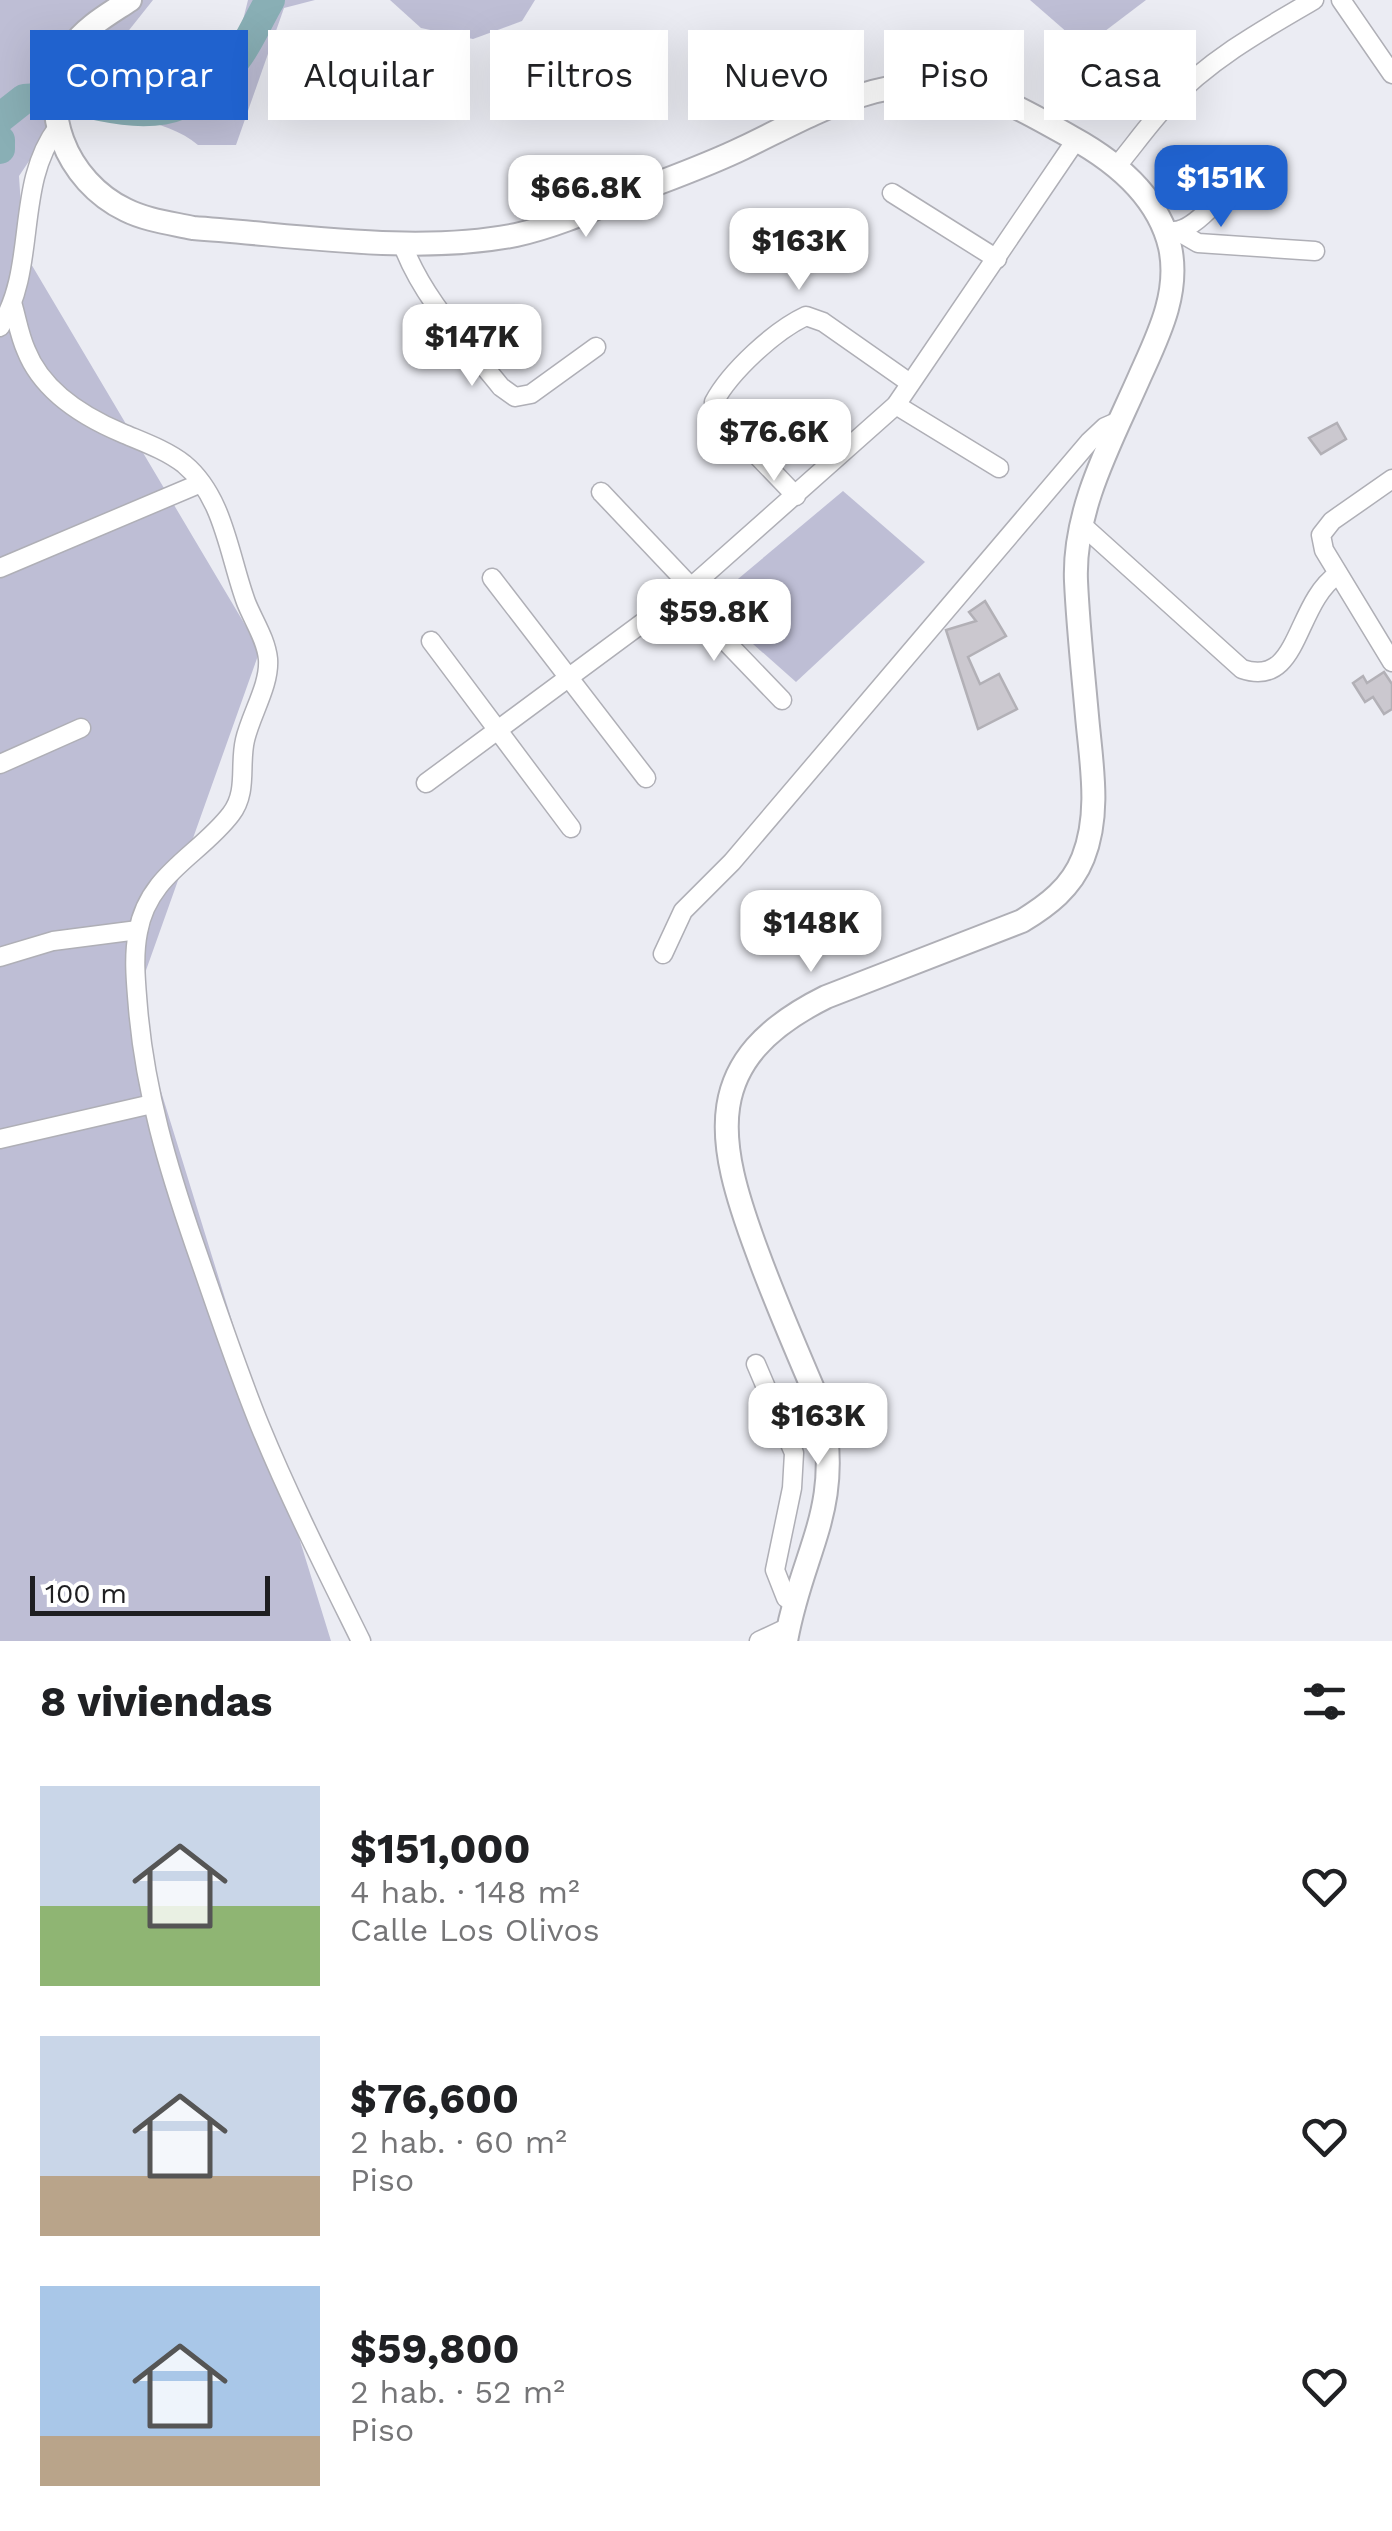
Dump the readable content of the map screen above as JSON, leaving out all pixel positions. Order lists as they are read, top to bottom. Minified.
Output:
{"scale_bar":"100 m","page":{"chip":["Comprar","Alquilar","Filtros","Nuevo","Piso","Casa"],"price":["$151K","$66.8K","$163K","$147K","$76.6K","$59.8K","$148K","$163K"],"scale":"100 m","heading":"8 viviendas","list":[{"name":"$151,000","note":"4 hab. · 148 m² · Calle Los Olivos"},{"name":"$76,600","note":"2 hab. · 60 m² · Piso"},{"name":"$59,800","note":"2 hab. · 52 m² · Piso"}]}}
